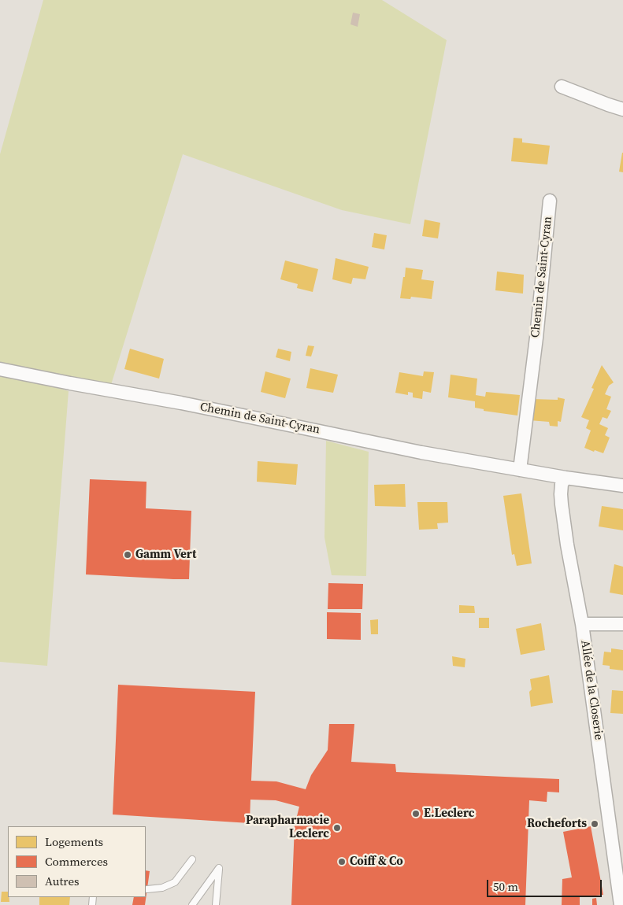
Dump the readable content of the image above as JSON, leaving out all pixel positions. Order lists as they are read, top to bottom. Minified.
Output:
{"streets":{"street":["Chemin de Saint-Cyran","Allée de la Closerie"]},"crossings":[["Chemin de Saint-Cyran","Allée de la Closerie"]],"places":["Gamm Vert","E.Leclerc","Rocheforts","Parapharmacie Leclerc","Coiff & Co"],"legend":["Logements","Commerces","Autres"],"scale_bar":"50 m"}
